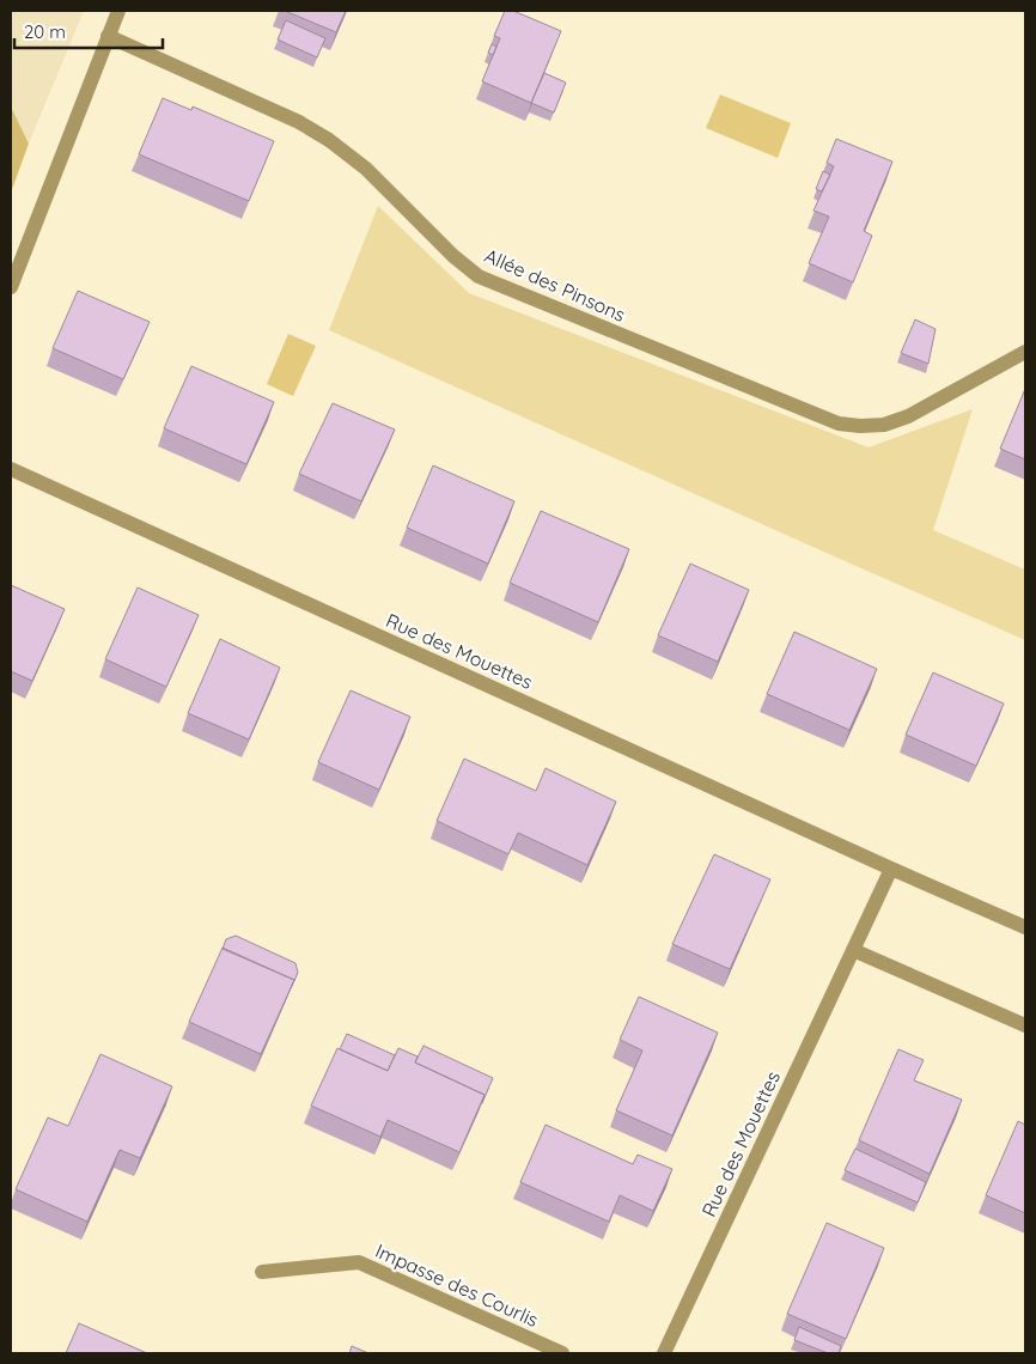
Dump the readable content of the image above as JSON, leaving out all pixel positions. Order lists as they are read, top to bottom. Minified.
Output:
{"streets":{"street":["Allée des Pinsons","Rue des Mouettes","Impasse des Courlis"]},"scale_bar":"20 m"}
